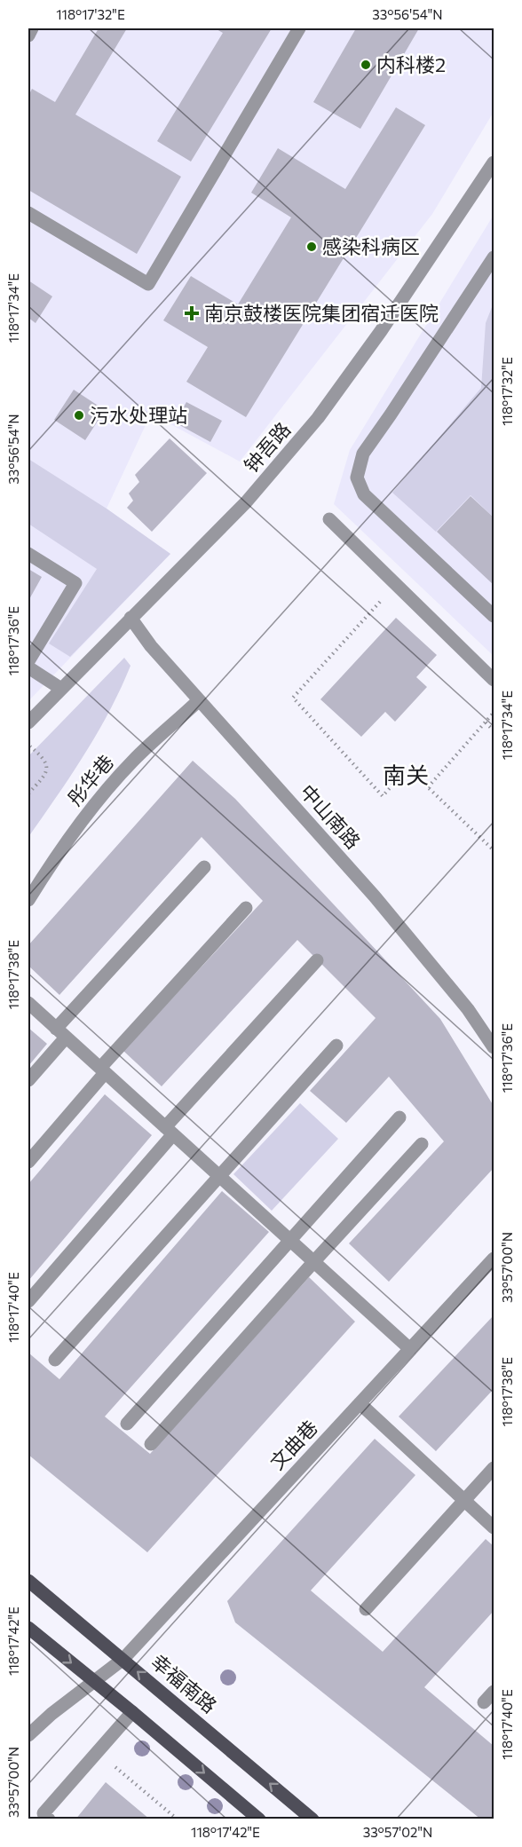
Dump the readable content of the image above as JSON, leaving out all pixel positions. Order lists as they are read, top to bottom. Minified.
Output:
{"streets":{"main road":["幸福南路"],"street":["钟吾路","彤华巷","中山南路","文曲巷"]},"crossings":[["钟吾路","中山南路"],["彤华巷","中山南路"],["文曲巷","幸福南路"]],"districts":["南关"],"places":{"other":["内科楼2","感染科病区","污水处理站"],"health":["南京鼓楼医院集团宿迁医院"]},"coordinates":["118°17'32\"E","33°56'54\"N","118°17'34\"E","118°17'36\"E","118°17'38\"E","33°57'00\"N","118°17'40\"E","118°17'42\"E","33°57'02\"N"]}
